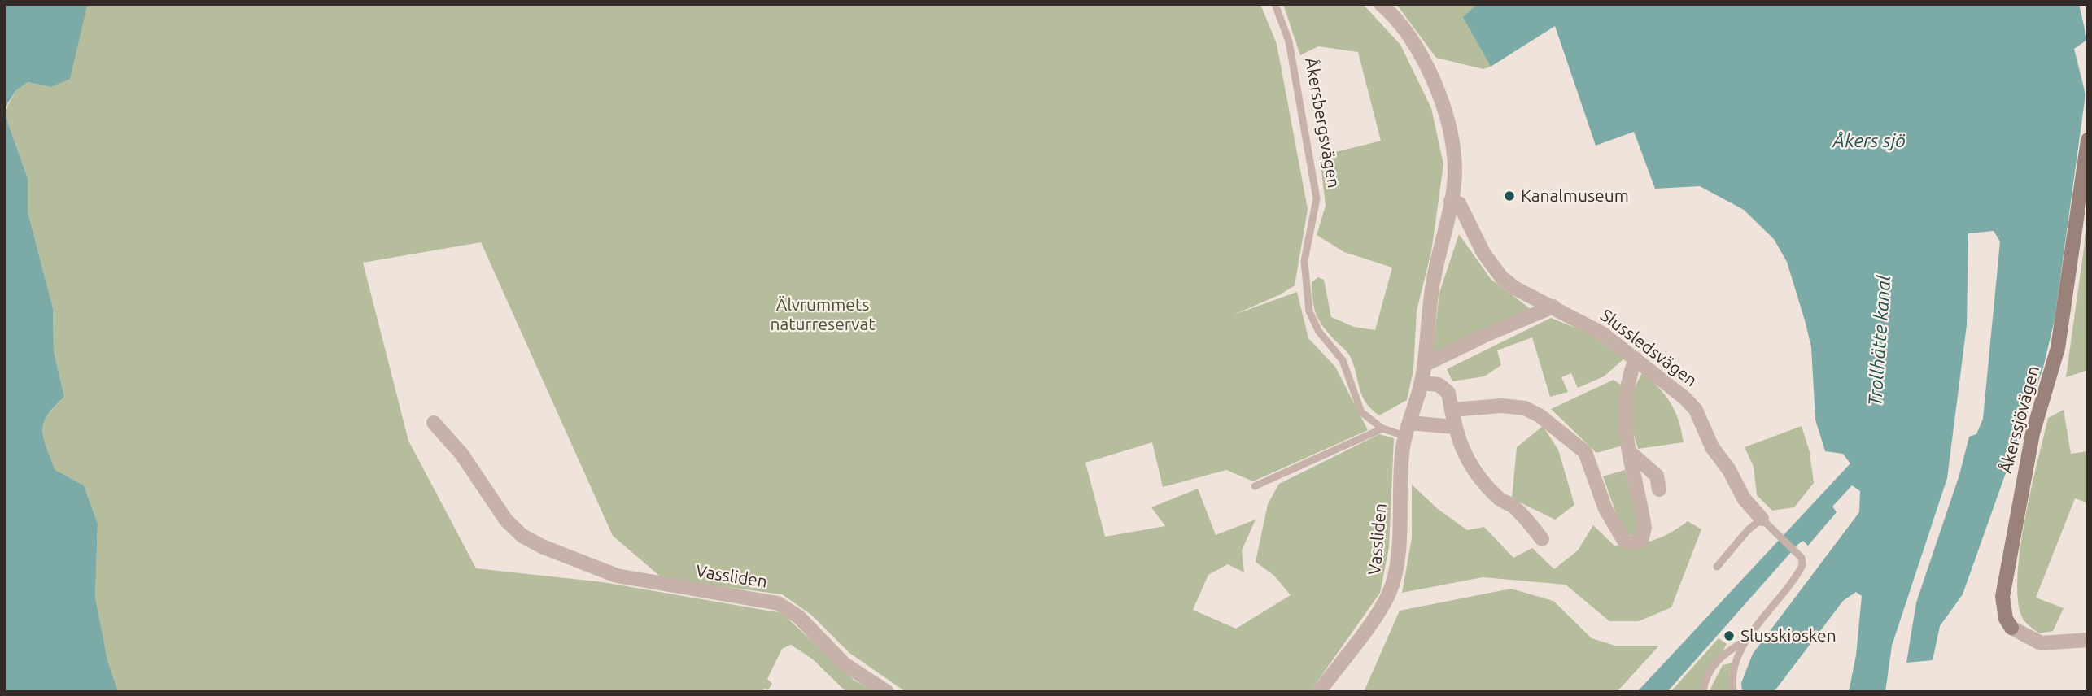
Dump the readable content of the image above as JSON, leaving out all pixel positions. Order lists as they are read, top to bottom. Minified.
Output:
{"streets":{"street":["Slussledsvägen","Åkerssjövägen","Vassliden"],"lane":["Åkersbergsvägen"]},"crossings":[["Åkersbergsvägen","Vassliden"]],"water":["Åkers sjö","Trollhätte kanal"],"parks":["Älvrummets naturreservat"],"places":["Kanalmuseum","Slusskiosken"]}
